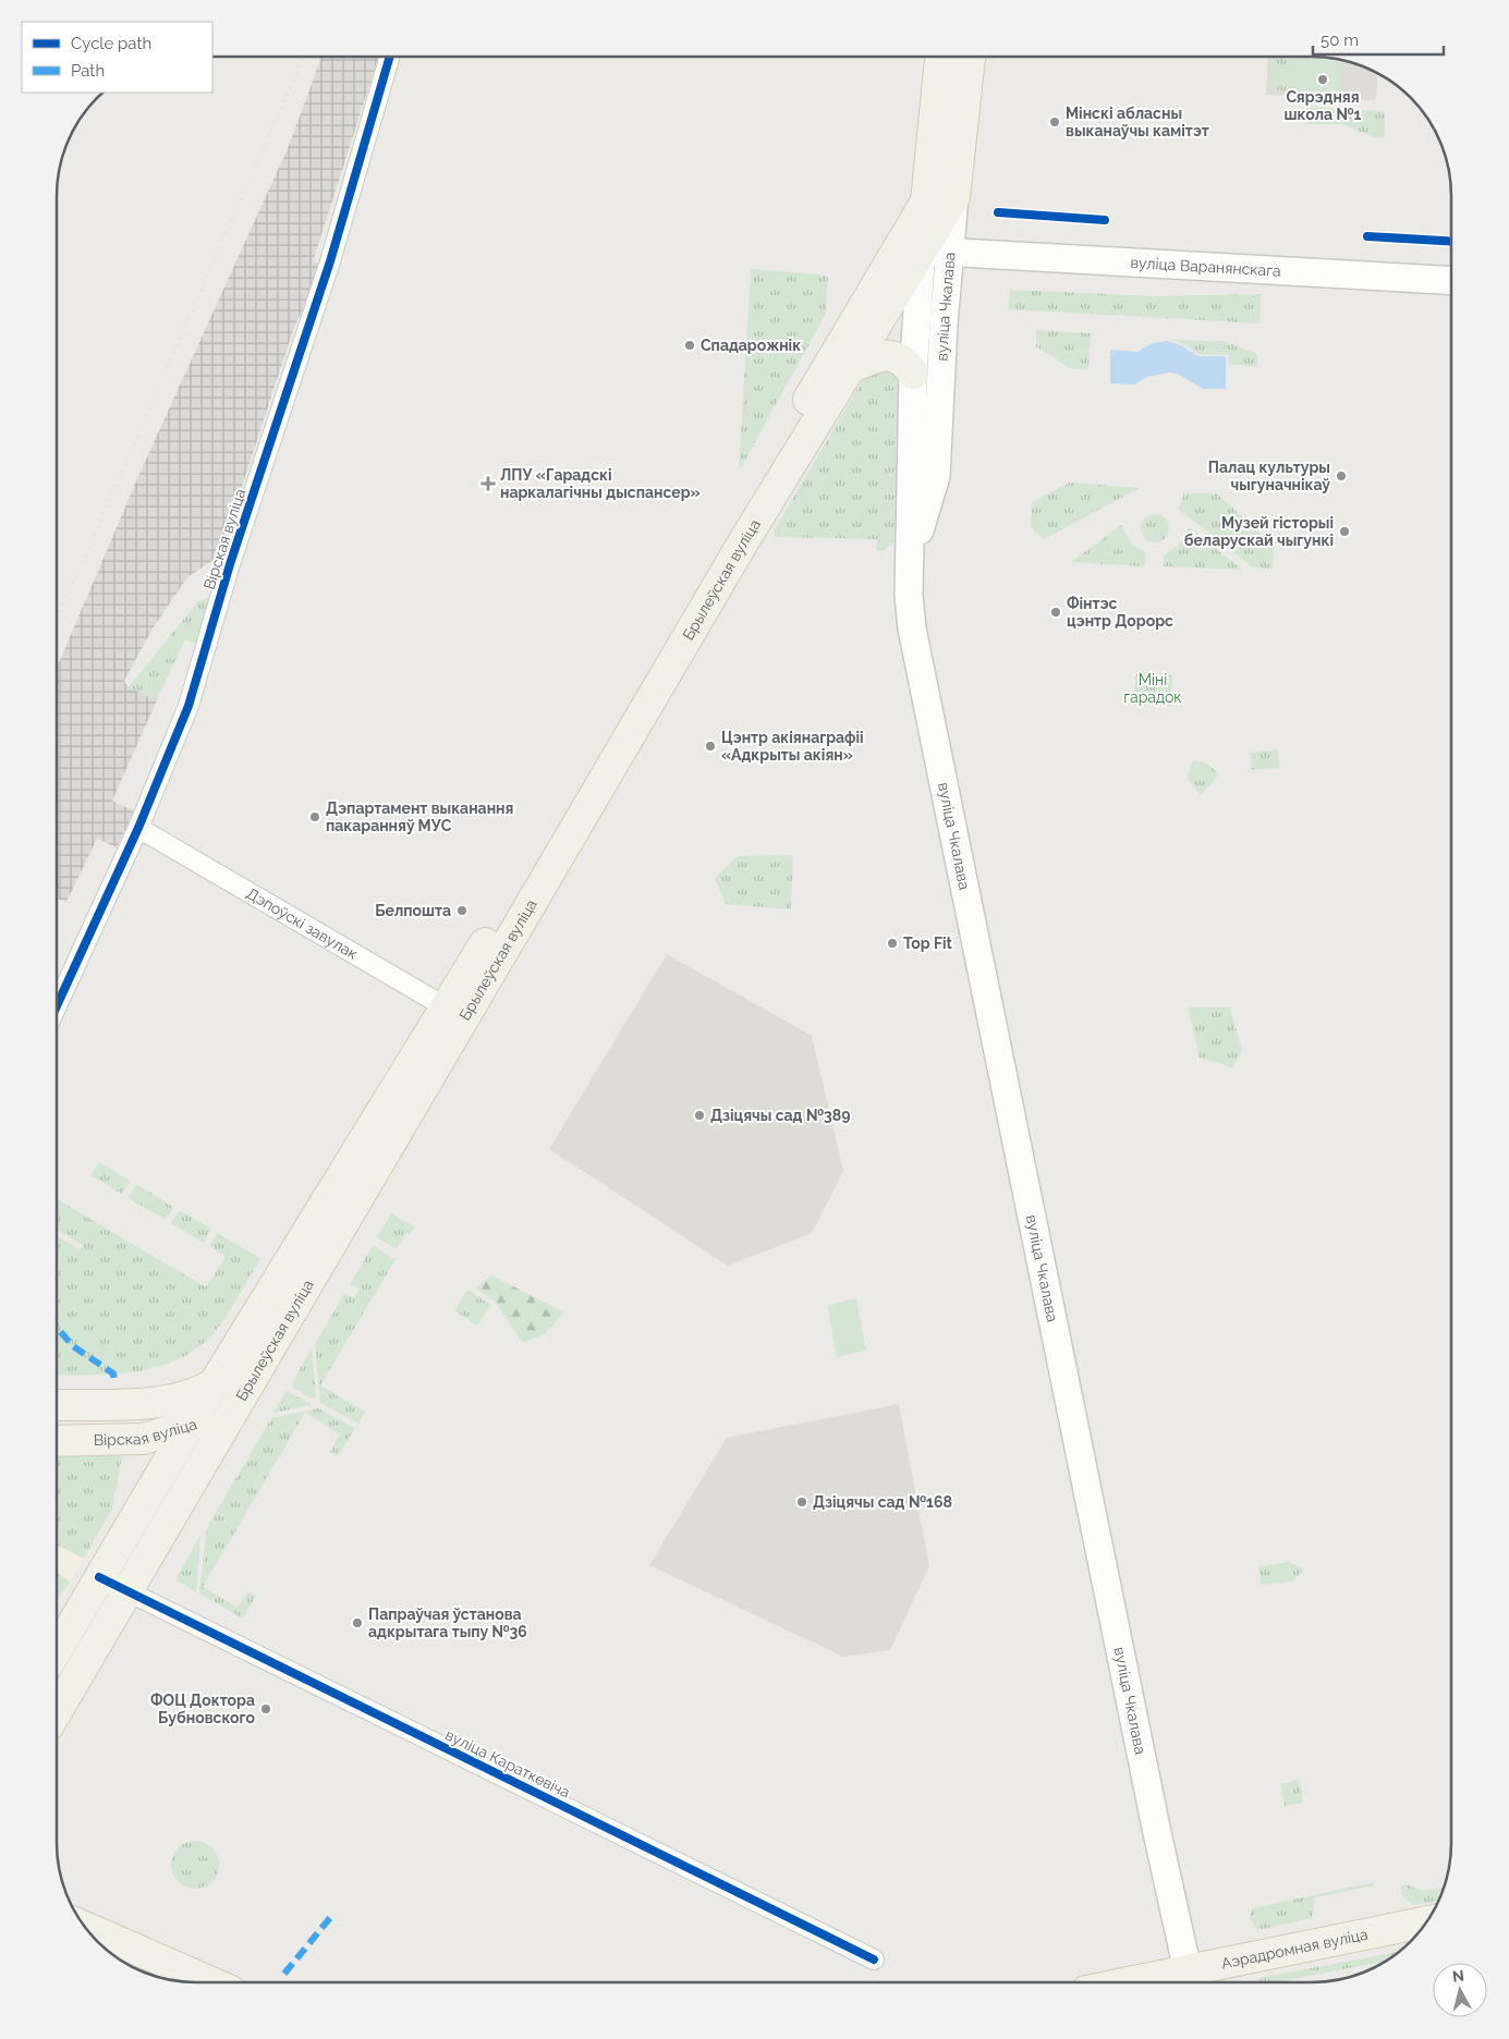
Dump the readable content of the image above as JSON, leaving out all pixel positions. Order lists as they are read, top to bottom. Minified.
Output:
{"streets":{"main road":["вуліца Варанянскага","вуліца Чкалава","Вірская вуліца","Брылеўская вуліца","Аэрадромная вуліца"],"street":["Дэпоўскі завулак","вуліца Караткевіча"]},"crossings":[["вуліца Варанянскага","вуліца Чкалава"],["вуліца Варанянскага","Брылеўская вуліца"],["вуліца Чкалава","Брылеўская вуліца"],["Вірская вуліца","Брылеўская вуліца"],["Вірская вуліца","Дэпоўскі завулак"],["Брылеўская вуліца","Дэпоўскі завулак"],["Брылеўская вуліца","вуліца Караткевіча"]],"parks":["Міні гарадок"],"places":{"other":["Сярэдняя школа №1","Мінскі абласны выканаўчы камітэт","Спадарожнік","Палац культуры чыгуначнікаў","Музей гісторыі беларускай чыгункі","Фінтэс цэнтр Дорорс","Цэнтр акіянаграфіі «Адкрыты акіян»","Дэпартамент выканання пакаранняў МУС","Белпошта","Top Fit","Дзіцячы сад №389","Дзіцячы сад №168","Папраўчая ўстанова адкрытага тыпу №36","ФОЦ Доктора Бубновского"],"health":["ЛПУ «Гарадскі наркалагічны дыспансер»"]},"legend":["Cycle path","Path"],"scale_bar":"50 m","north":"top"}
